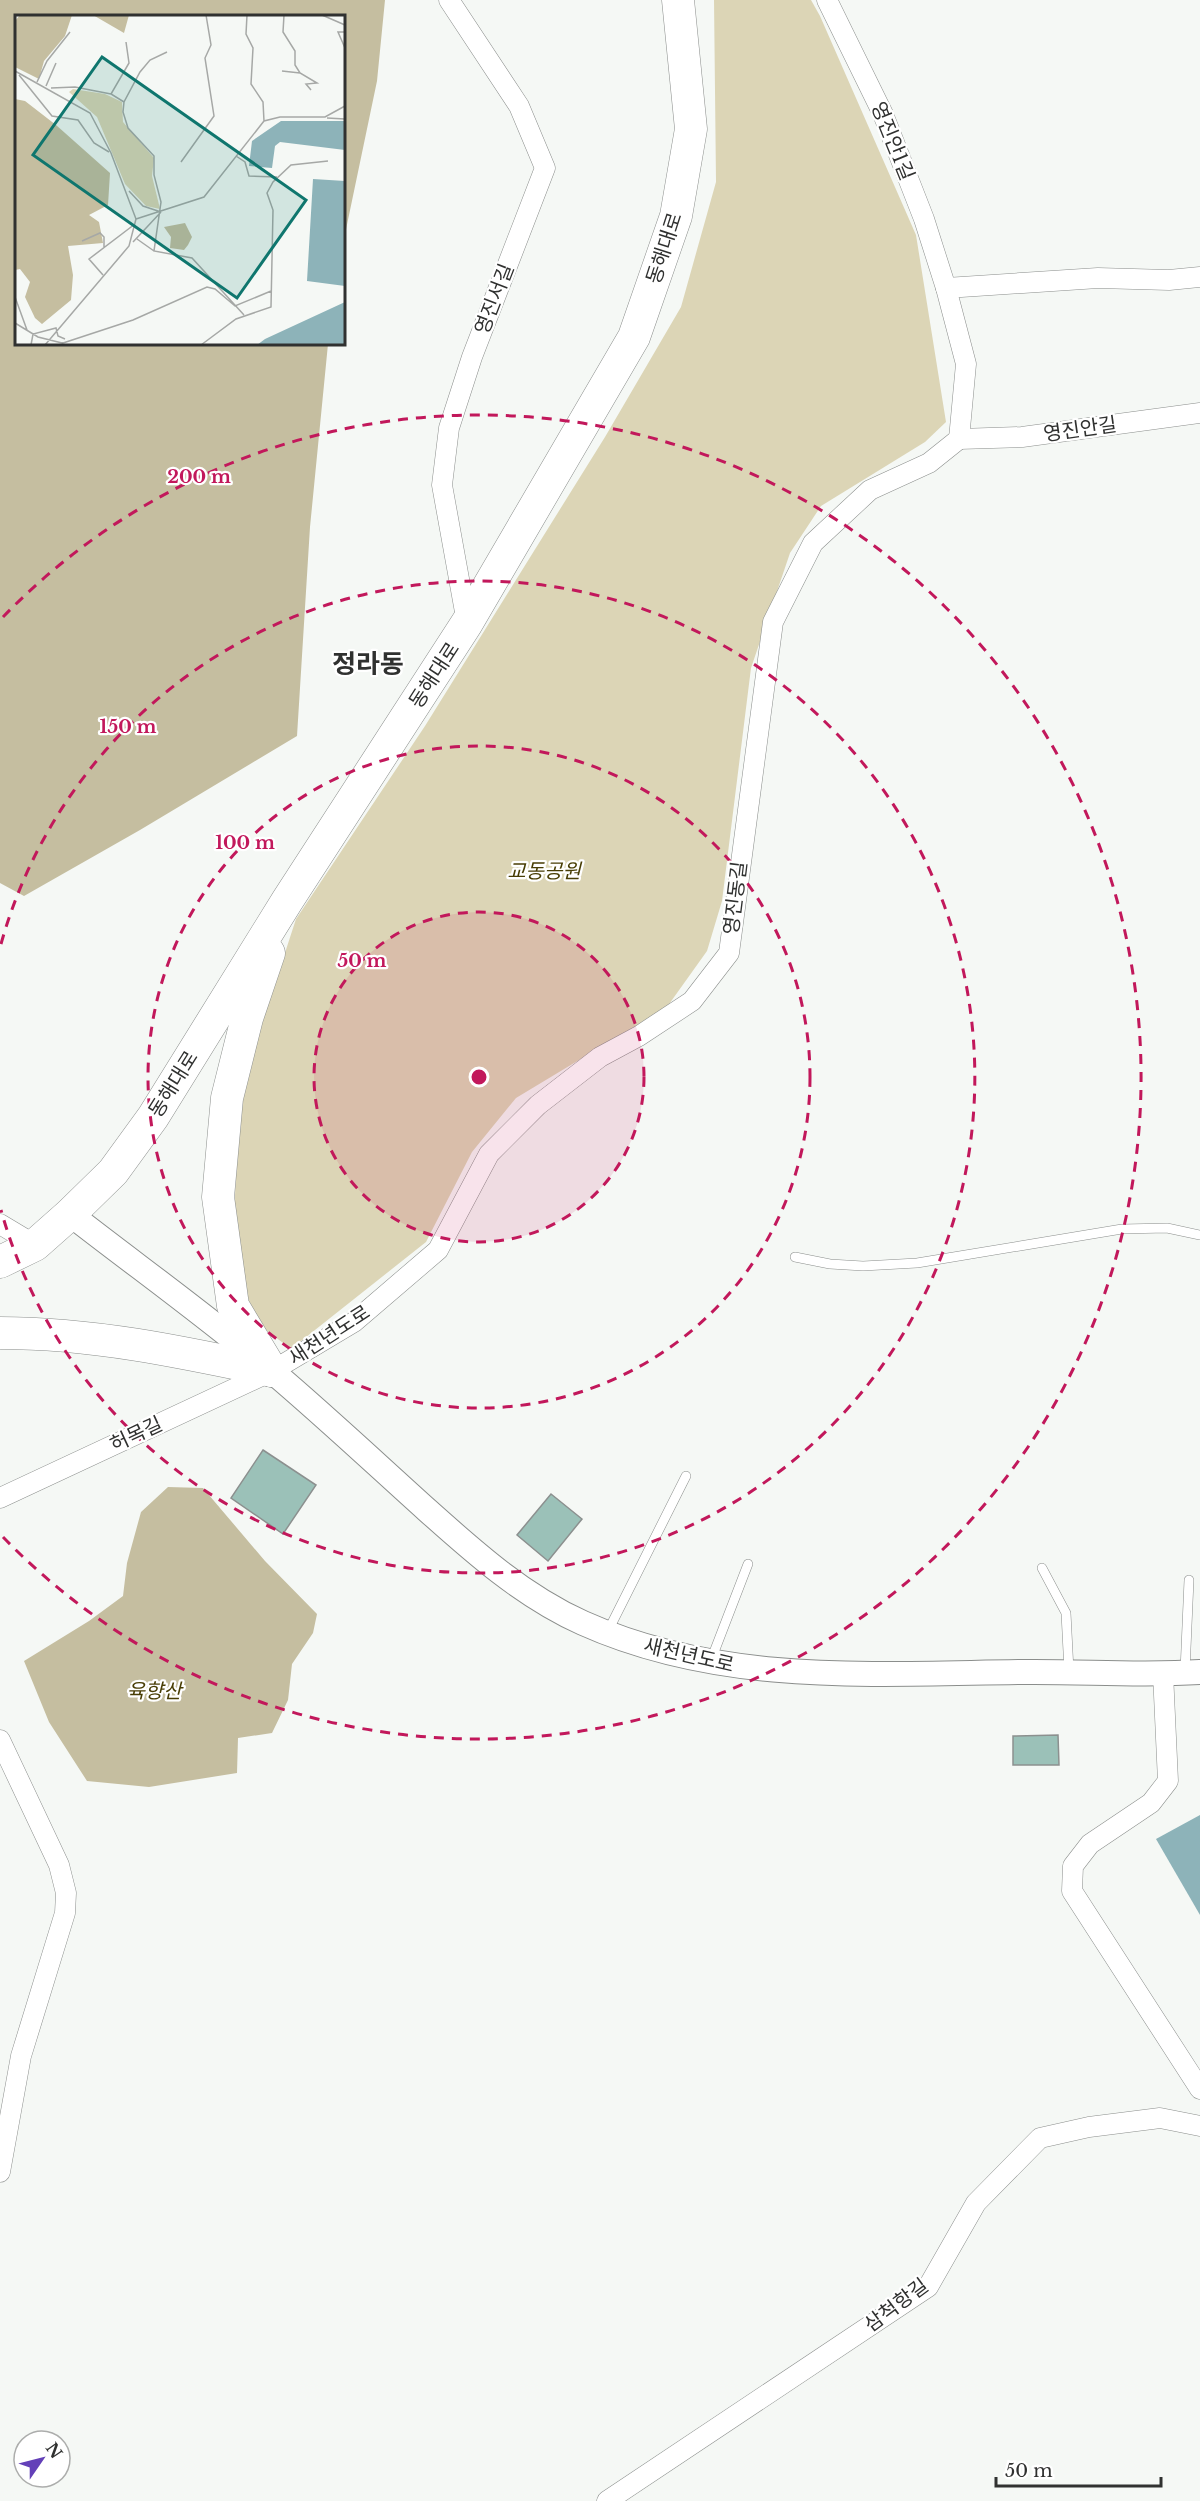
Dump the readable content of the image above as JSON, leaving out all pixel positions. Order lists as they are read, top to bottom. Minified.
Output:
{"streets":{"main road":["동해대로"],"street":["영진안1길","영진서길","영진안길","영진동길","새천년도로","허목길","삼척항길"]},"crossings":[["영진안1길","영진안길"],["영진안1길","영진동길"],["동해대로","영진서길"],["동해대로","새천년도로"],["영진안길","영진동길"],["영진동길","새천년도로"],["새천년도로","허목길"]],"districts":["정라동"],"parks":["교동공원","육향산"],"scale_bar":"50 m","north":"top right","rings":["200 m","150 m","100 m","50 m"]}
